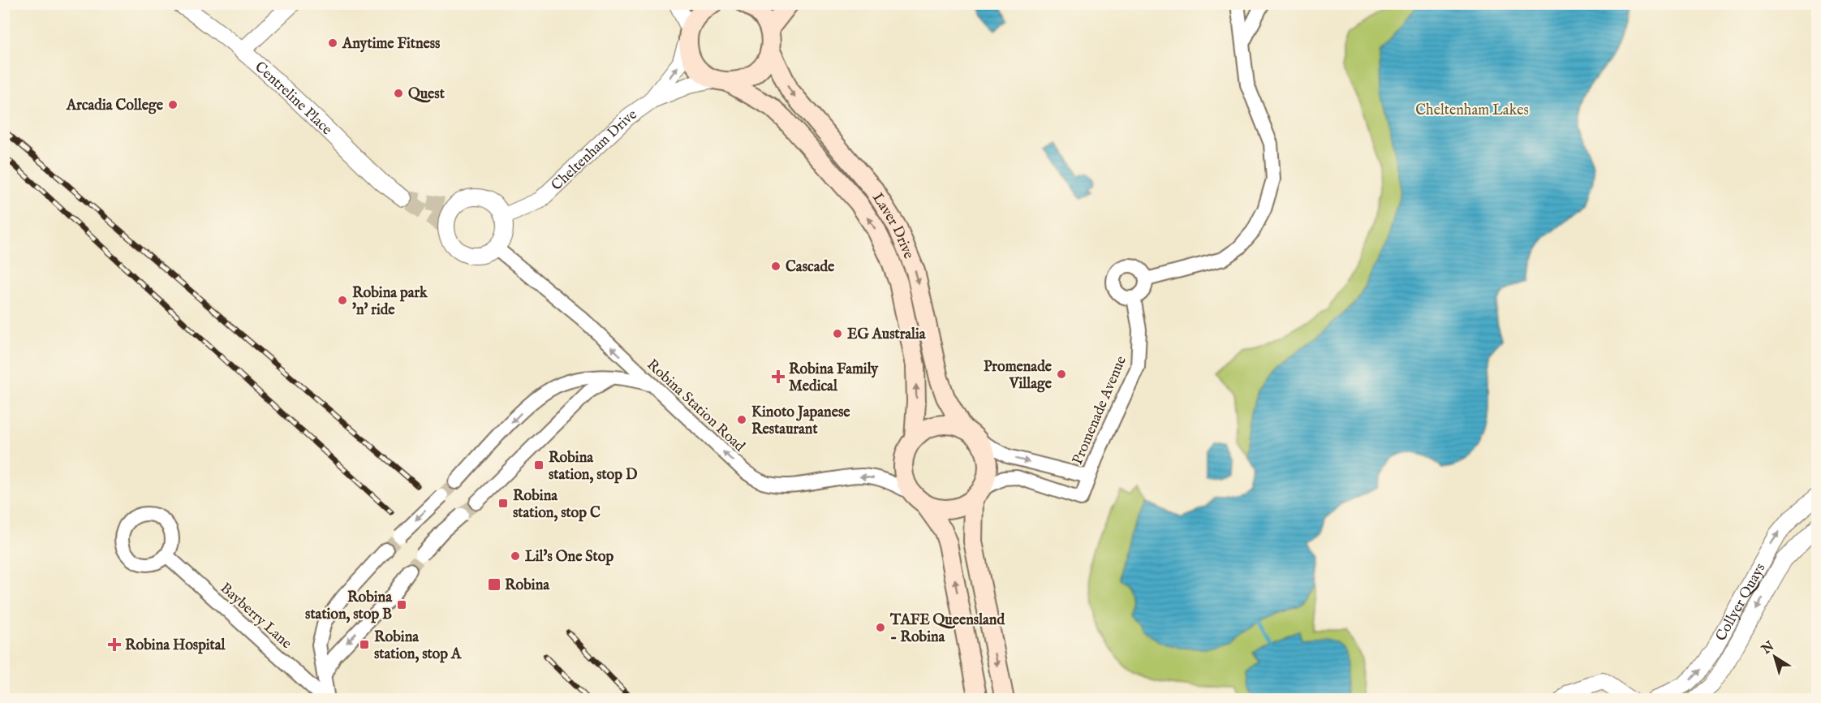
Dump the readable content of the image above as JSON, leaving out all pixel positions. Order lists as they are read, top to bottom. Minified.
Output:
{"streets":{"main road":["Laver Drive"],"street":["Centreline Place","Cheltenham Drive","Robina Station Road","Promenade Avenue","Collyer Quays","Bayberry Lane"]},"crossings":[["Cheltenham Drive","Laver Drive"],["Cheltenham Drive","Robina Station Road"],["Laver Drive","Robina Station Road"],["Laver Drive","Promenade Avenue"],["Robina Station Road","Promenade Avenue"]],"one_way":["Robina Station Road"],"parks":["Cheltenham Lakes"],"places":{"other":["Anytime Fitness","Quest","Arcadia College","Cascade","Robina park 'n' ride","EG Australia","Promenade Village","Kinoto Japanese Restaurant","Lil's One Stop","TAFE Queensland - Robina"],"health":["Robina Family Medical","Robina Hospital"],"transit":["Robina station, stop D","Robina station, stop C","Robina","Robina station, stop B","Robina station, stop A"]},"north":"top left"}
